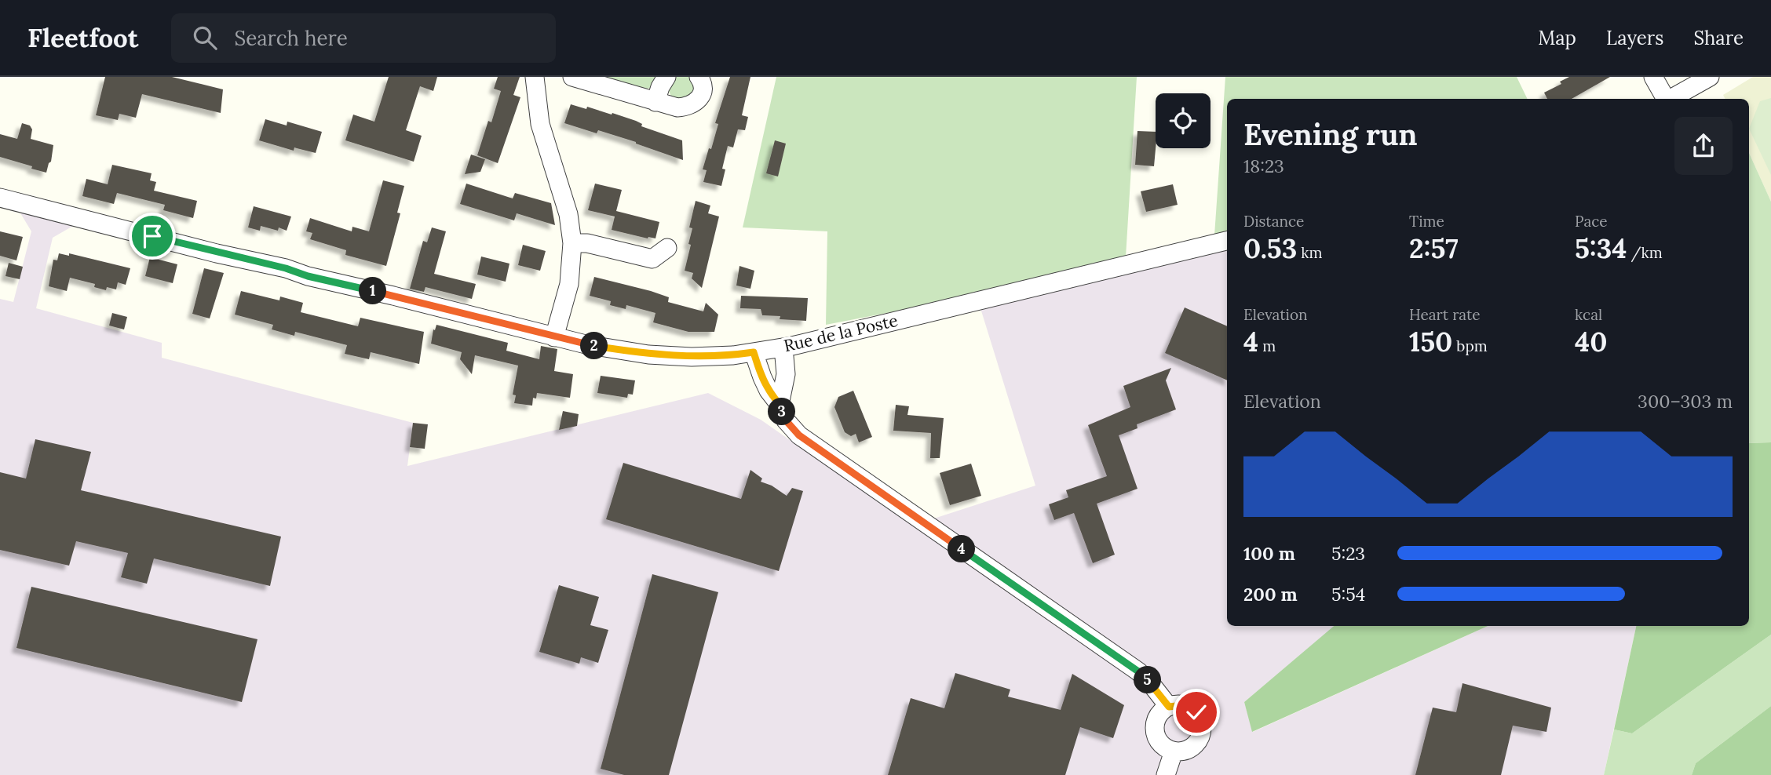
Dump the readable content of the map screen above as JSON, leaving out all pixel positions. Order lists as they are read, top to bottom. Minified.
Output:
{"streets":{"street":["Rue de la Poste"]},"page":{"header":"Fleetfoot","search":"Search here","nav":["Map","Layers","Share"],"heading":["Evening run","18:23"],"stats":[["Distance","0.53 km"],["Time","2:57"],["Pace","5:34 /km"],["Elevation","4 m"],["Heart rate","150 bpm"],["kcal","40"]],"pins":["1","2","3","4","5"],"chart":["Elevation","300–303 m"],"list":[{"name":"100 m","note":"5:23"},{"name":"200 m","note":"5:54"}]}}
